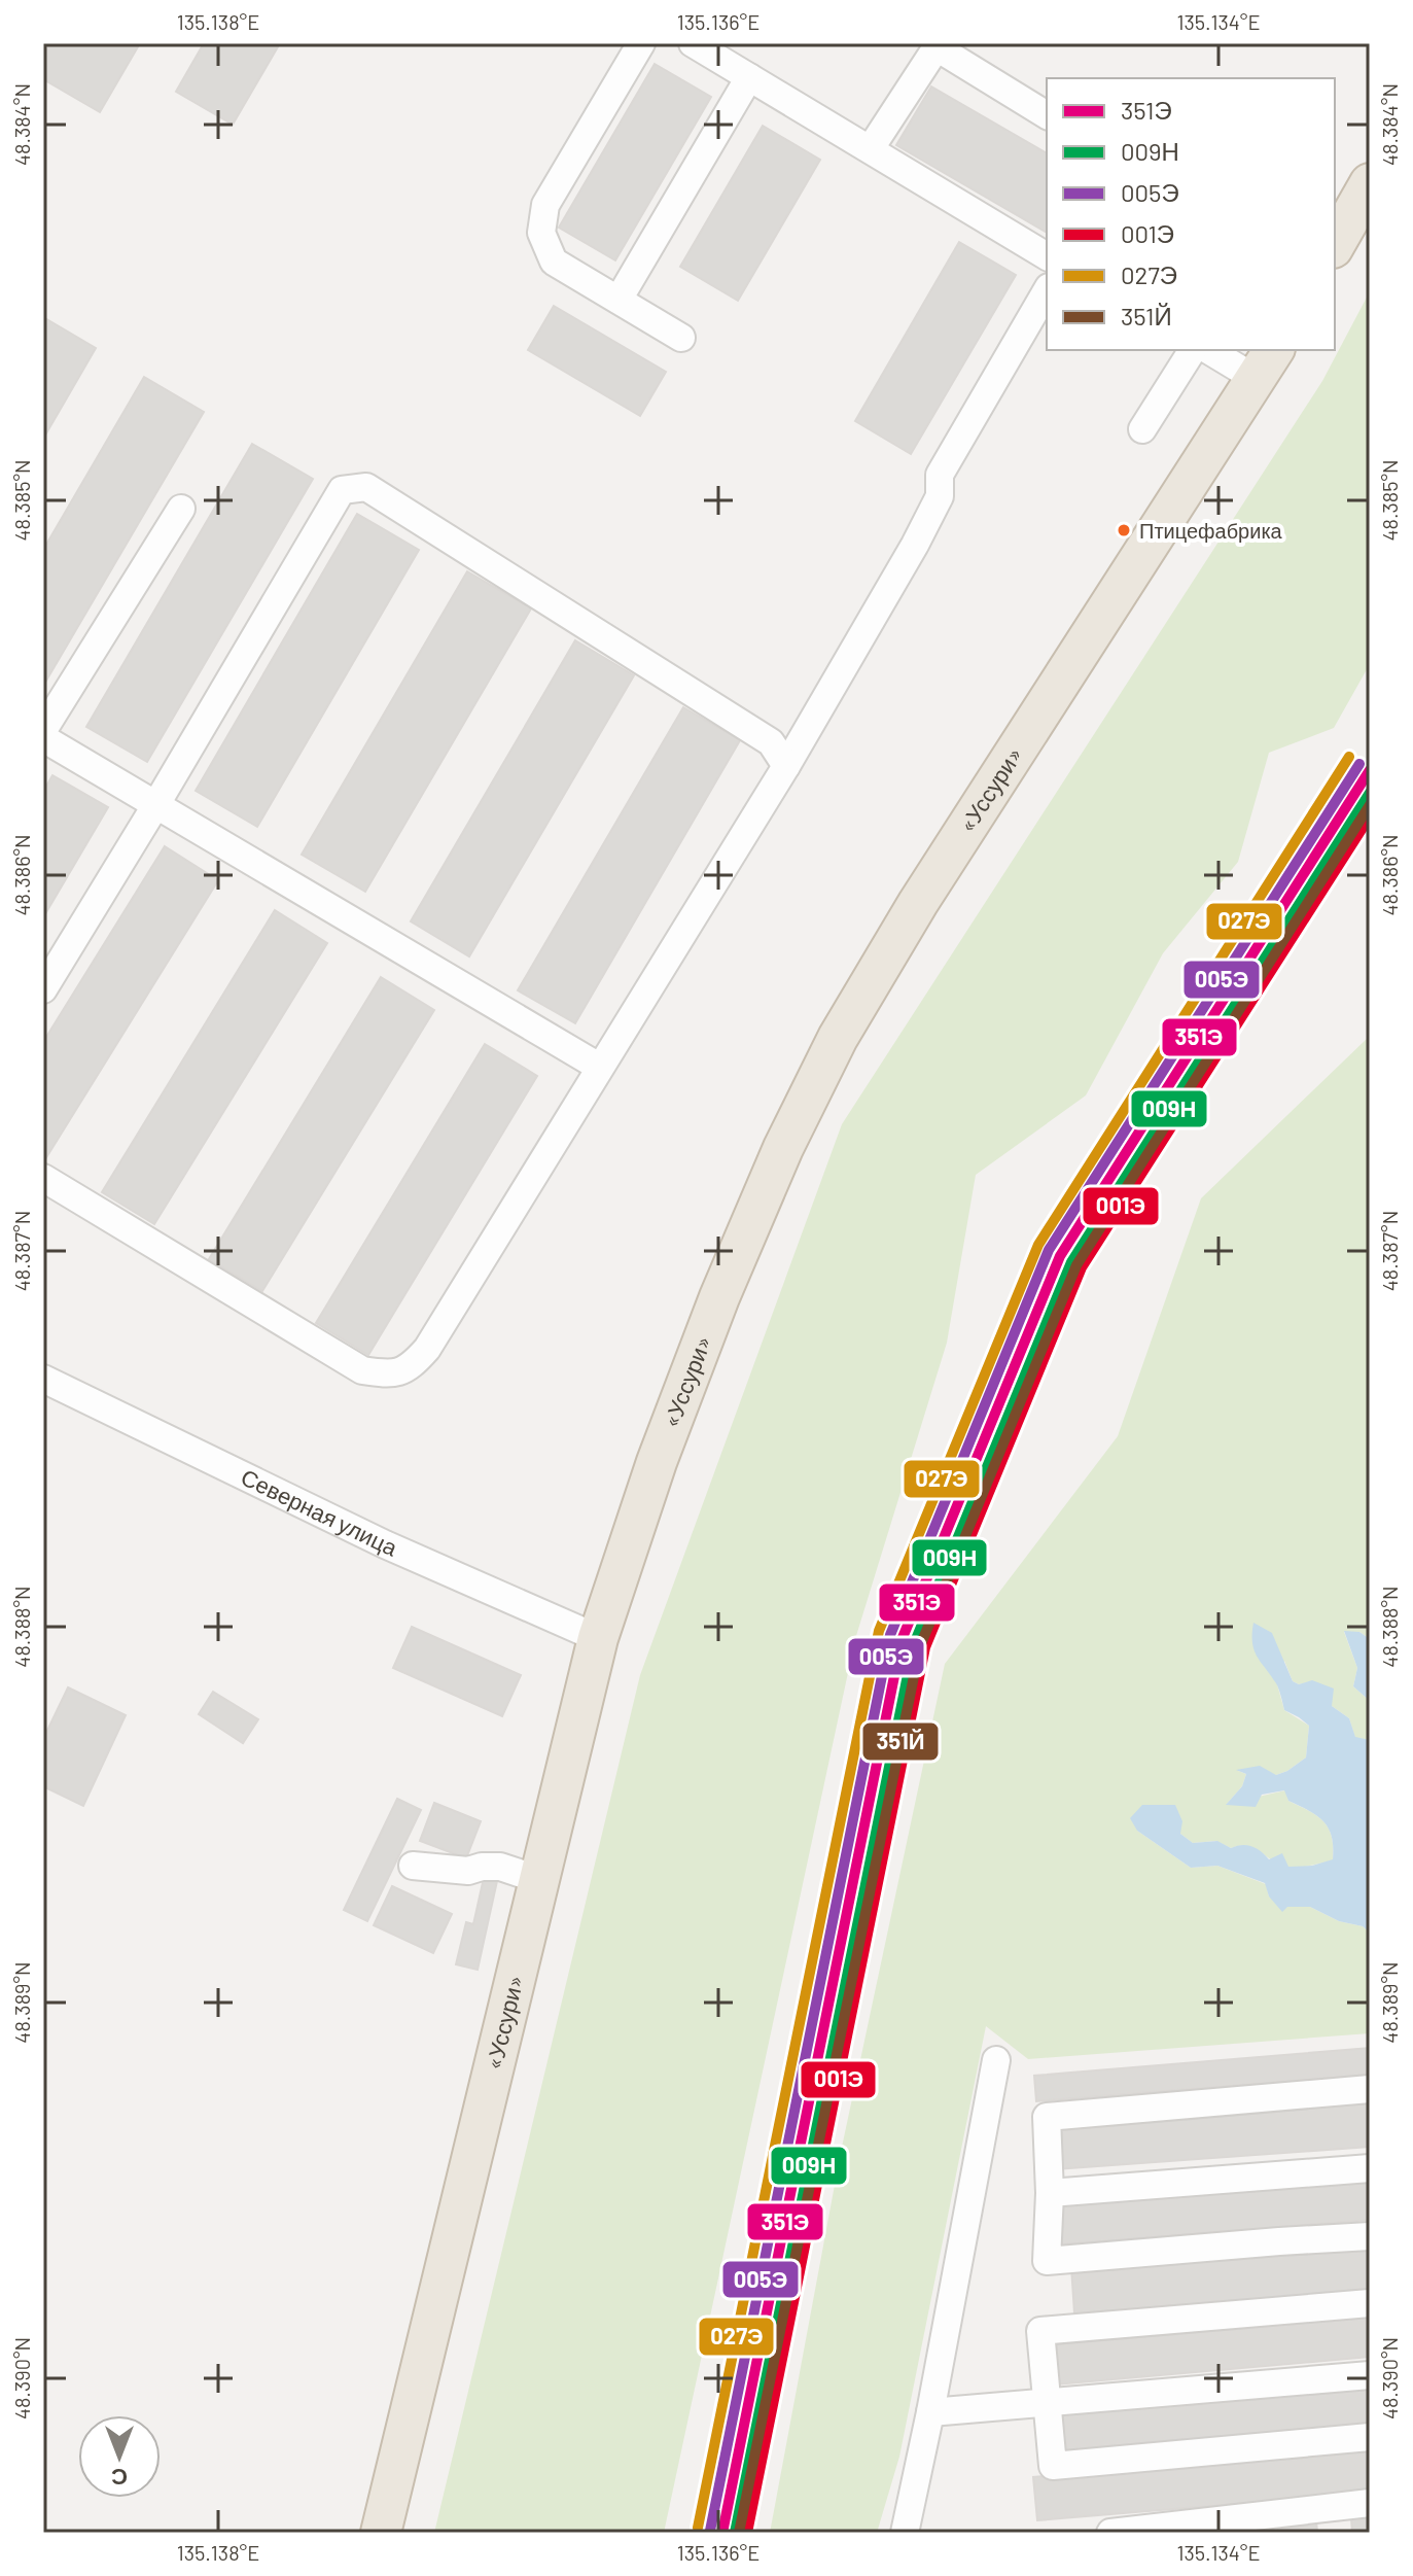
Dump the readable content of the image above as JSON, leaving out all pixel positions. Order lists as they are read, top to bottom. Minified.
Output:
{"streets":{"highway":["«Уссури»"],"street":["Северная улица"]},"crossings":[["«Уссури»","Северная улица"]],"places":["Птицефабрика"],"lines":["transit line 027Э","transit line 005Э","transit line 351Э","transit line 009Н","transit line 351Й","transit line 001Э"],"legend":["351Э","009Н","005Э","001Э","027Э","351Й"],"north":"bottom","coordinates":["135.138°E","135.136°E","135.134°E","48.384°N","48.385°N","48.386°N","48.387°N","48.388°N","48.389°N","48.390°N"]}
